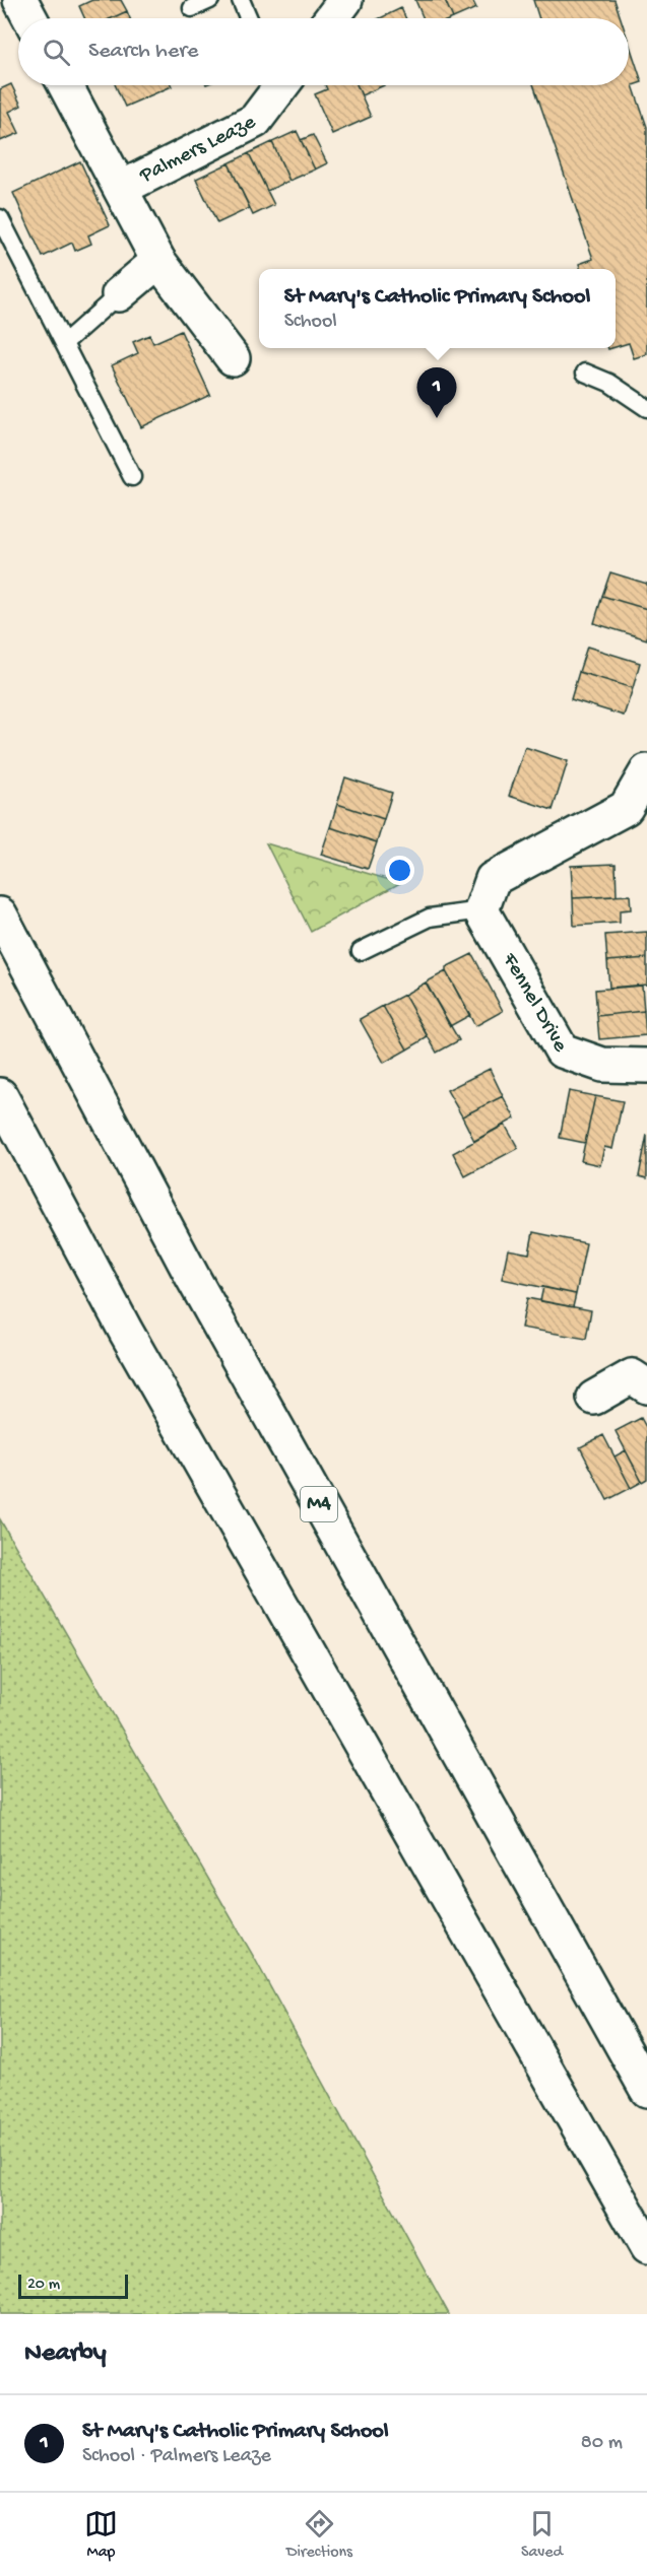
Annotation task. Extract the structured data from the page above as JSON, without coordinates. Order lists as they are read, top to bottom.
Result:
{
  "streets": {
    "main road": ["Palmers Leaze", "Fennel Drive", "M4"]
  },
  "scale_bar": "20 m",
  "page": {
    "search": "Search here",
    "popup": ["St Mary's Catholic Primary School", "School"],
    "pins": "1",
    "scale": "20 m",
    "heading": "Nearby",
    "list": [
      {
        "mark": "1",
        "name": "St Mary's Catholic Primary School",
        "note": "School · Palmers Leaze",
        "value": "80 m"
      }
    ],
    "nav": ["Map", "Directions", "Saved"]
  }
}
